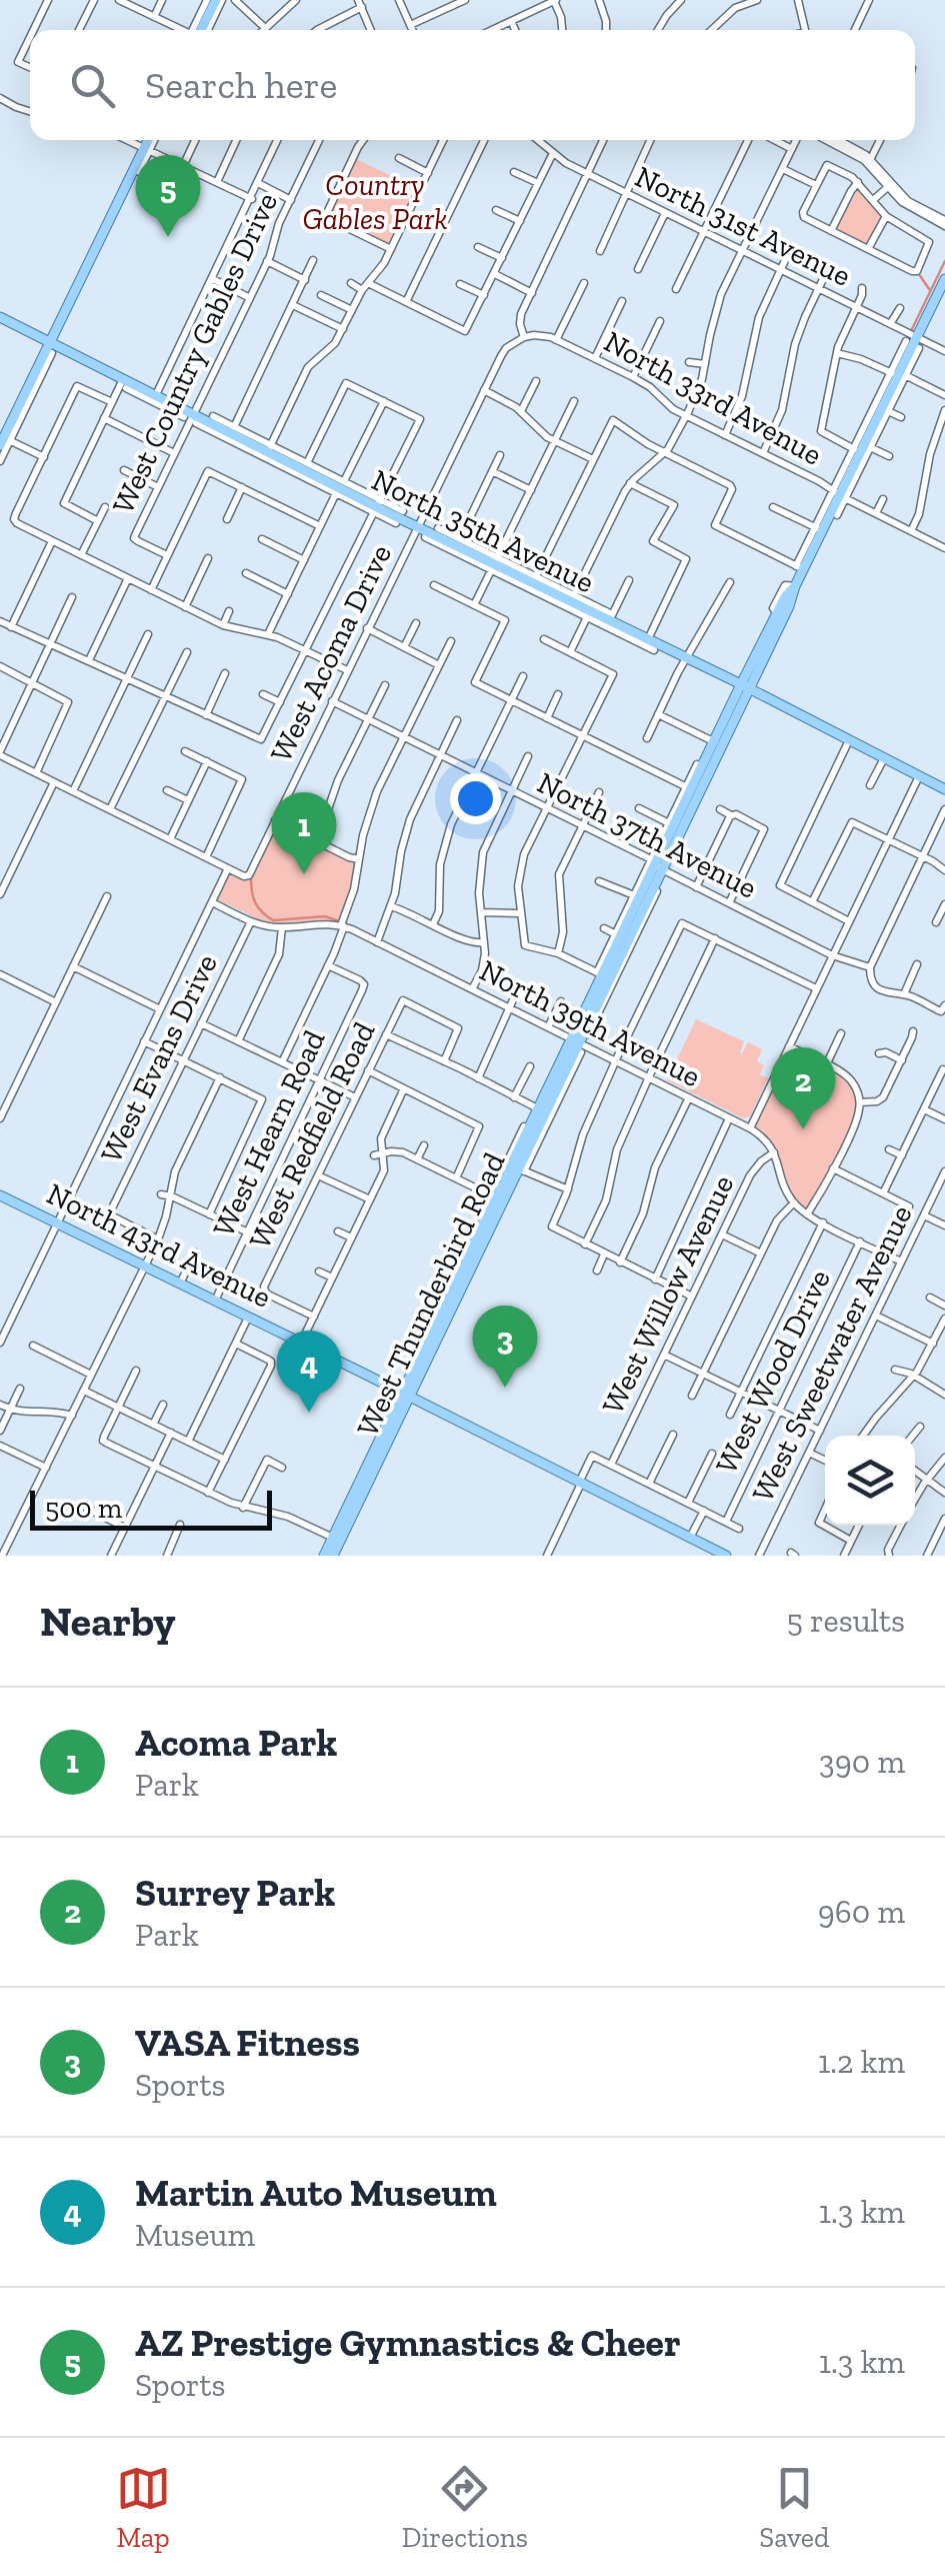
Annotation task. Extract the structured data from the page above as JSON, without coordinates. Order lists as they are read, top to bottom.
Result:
{
  "streets": {
    "main road": ["North 35th Avenue", "North 43rd Avenue", "West Thunderbird Road"],
    "street": [
      "North 31st Avenue",
      "West Country Gables Drive",
      "North 33rd Avenue",
      "West Acoma Drive",
      "North 37th Avenue",
      "North 39th Avenue",
      "West Evans Drive",
      "West Hearn Road",
      "West Redfield Road",
      "West Willow Avenue",
      "West Sweetwater Avenue",
      "West Wood Drive"
    ]
  },
  "crossings": [
    ["North 31st Avenue", "West Thunderbird Road"],
    ["West Country Gables Drive", "North 35th Avenue"],
    ["North 33rd Avenue", "West Acoma Drive"],
    ["North 33rd Avenue", "West Thunderbird Road"],
    ["North 35th Avenue", "West Acoma Drive"],
    ["North 35th Avenue", "West Thunderbird Road"],
    ["West Acoma Drive", "North 37th Avenue"],
    ["North 37th Avenue", "West Thunderbird Road"],
    ["North 39th Avenue", "West Evans Drive"],
    ["North 39th Avenue", "West Thunderbird Road"],
    ["North 39th Avenue", "West Willow Avenue"],
    ["North 39th Avenue", "West Sweetwater Avenue"],
    ["North 39th Avenue", "West Wood Drive"],
    ["West Hearn Road", "North 43rd Avenue"],
    ["North 43rd Avenue", "West Thunderbird Road"],
    ["North 43rd Avenue", "West Wood Drive"]
  ],
  "parks": ["Country Gables Park"],
  "scale_bar": "500 m",
  "page": {
    "search": "Search here",
    "pins": [
      "5",
      "1",
      "2",
      "3",
      "4"
    ],
    "scale": "500 m",
    "heading": ["Nearby", "5 results"],
    "list": [
      {
        "mark": "1",
        "name": "Acoma Park",
        "note": "Park",
        "value": "390 m"
      },
      {
        "mark": "2",
        "name": "Surrey Park",
        "note": "Park",
        "value": "960 m"
      },
      {
        "mark": "3",
        "name": "VASA Fitness",
        "note": "Sports",
        "value": "1.2 km"
      },
      {
        "mark": "4",
        "name": "Martin Auto Museum",
        "note": "Museum",
        "value": "1.3 km"
      },
      {
        "mark": "5",
        "name": "AZ Prestige Gymnastics & Cheer",
        "note": "Sports",
        "value": "1.3 km"
      }
    ],
    "nav": ["Map", "Directions", "Saved"]
  }
}
